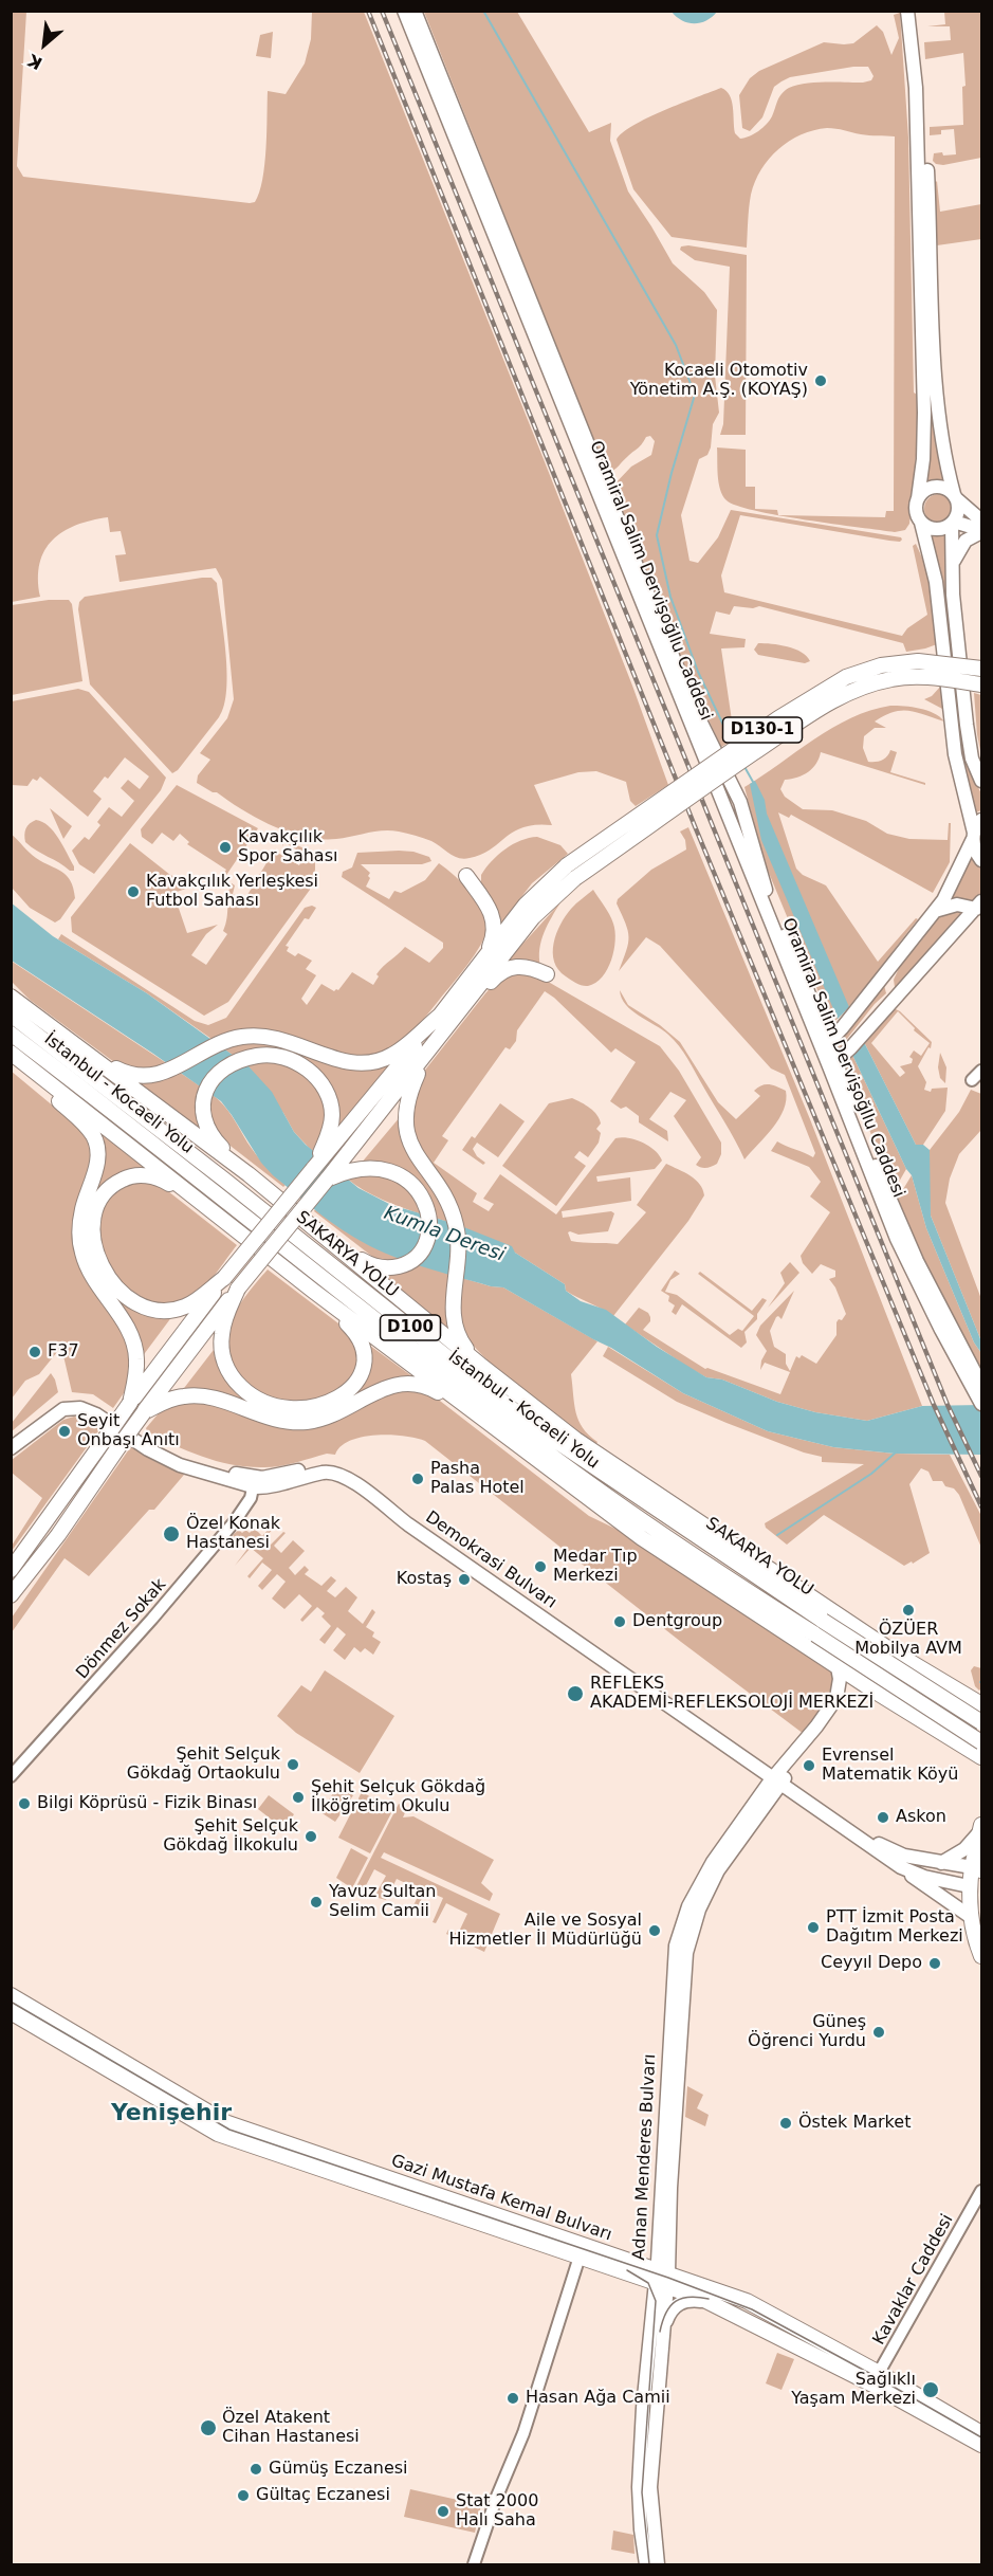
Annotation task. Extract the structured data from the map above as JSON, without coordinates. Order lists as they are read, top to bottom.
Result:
{
  "streets": {
    "main road": [
      "Oramiral Salim Dervişoğllu Caddesi",
      "D130-1",
      "İstanbul - Kocaeli Yolu",
      "SAKARYA YOLU",
      "D100",
      "Demokrasi Bulvarı",
      "Adnan Menderes Bulvarı",
      "Gazi Mustafa Kemal Bulvarı"
    ],
    "street": ["Dönmez Sokak", "Kavaklar Caddesi"]
  },
  "crossings": [
    ["Demokrasi Bulvarı", "Dönmez Sokak"],
    ["Demokrasi Bulvarı", "Adnan Menderes Bulvarı"],
    ["Adnan Menderes Bulvarı", "Gazi Mustafa Kemal Bulvarı"],
    ["Gazi Mustafa Kemal Bulvarı", "Kavaklar Caddesi"]
  ],
  "districts": ["Yenişehir"],
  "water": ["Kumla Deresi"],
  "places": [
    "Kocaeli Otomotiv Yönetim A.Ş. (KOYAŞ)",
    "Kavakçılık Spor Sahası",
    "Kavakçılık Yerleşkesi Futbol Sahası",
    "F37",
    "Seyit Onbaşı Anıtı",
    "Pasha Palas Hotel",
    "Özel Konak Hastanesi",
    "Medar Tıp Merkezi",
    "Kostaş",
    "ÖZÜER Mobilya AVM",
    "Dentgroup",
    "REFLEKS AKADEMİ-REFLEKSOLOJİ MERKEZİ",
    "Şehit Selçuk Gökdağ Ortaokulu",
    "Evrensel Matematik Köyü",
    "Şehit Selçuk Gökdağ İlköğretim Okulu",
    "Bilgi Köprüsü - Fizik Binası",
    "Askon",
    "Şehit Selçuk Gökdağ İlkokulu",
    "Yavuz Sultan Selim Camii",
    "PTT İzmit Posta Dağıtım Merkezi",
    "Aile ve Sosyal Hizmetler İl Müdürlüğü",
    "Ceyyıl Depo",
    "Güneş Öğrenci Yurdu",
    "Östek Market",
    "Sağlıklı Yaşam Merkezi",
    "Hasan Ağa Camii",
    "Özel Atakent Cihan Hastanesi",
    "Gümüş Eczanesi",
    "Gültaç Eczanesi",
    "Stat 2000 Halı Saha"
  ],
  "north": "bottom left"
}
